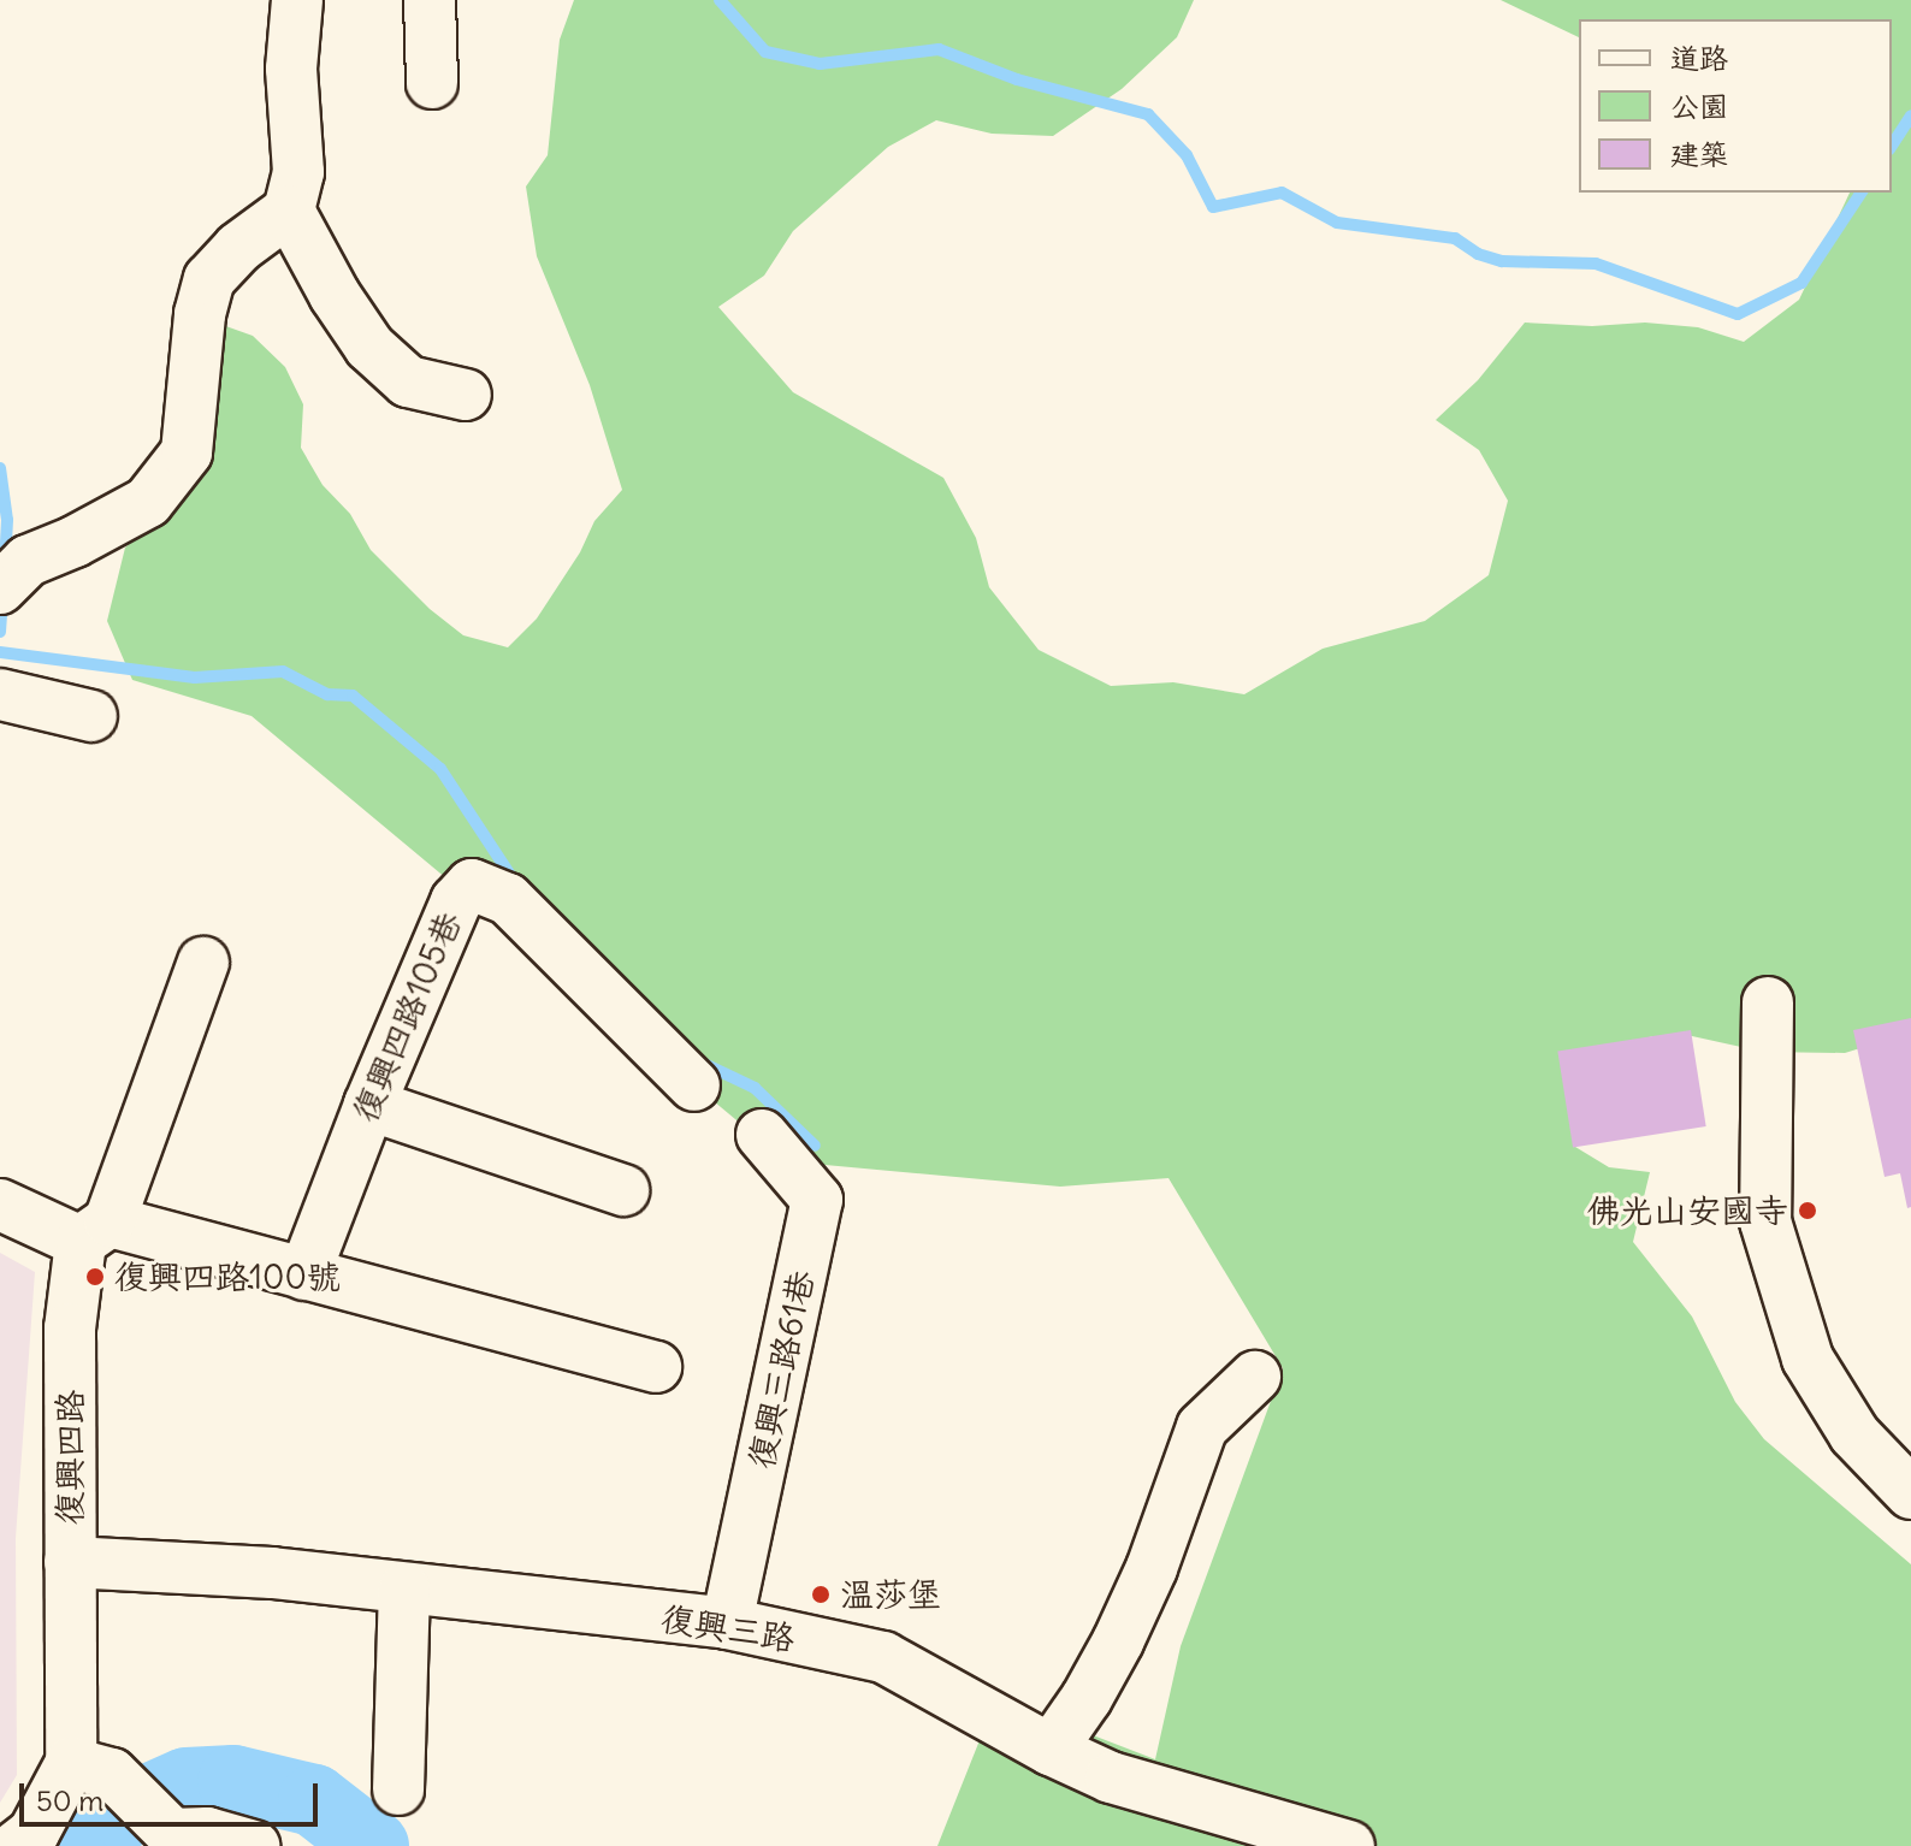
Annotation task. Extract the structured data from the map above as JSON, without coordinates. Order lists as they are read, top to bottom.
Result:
{
  "streets": {
    "street": [
      "復興四路105巷",
      "復興三路61巷",
      "復興四路",
      "復興三路"
    ]
  },
  "crossings": [
    ["復興三路61巷", "復興三路"],
    ["復興四路", "復興三路"]
  ],
  "places": ["佛光山安國寺", "復興四路100號", "溫莎堡"],
  "legend": ["道路", "公園", "建築"],
  "scale_bar": "50 m"
}
